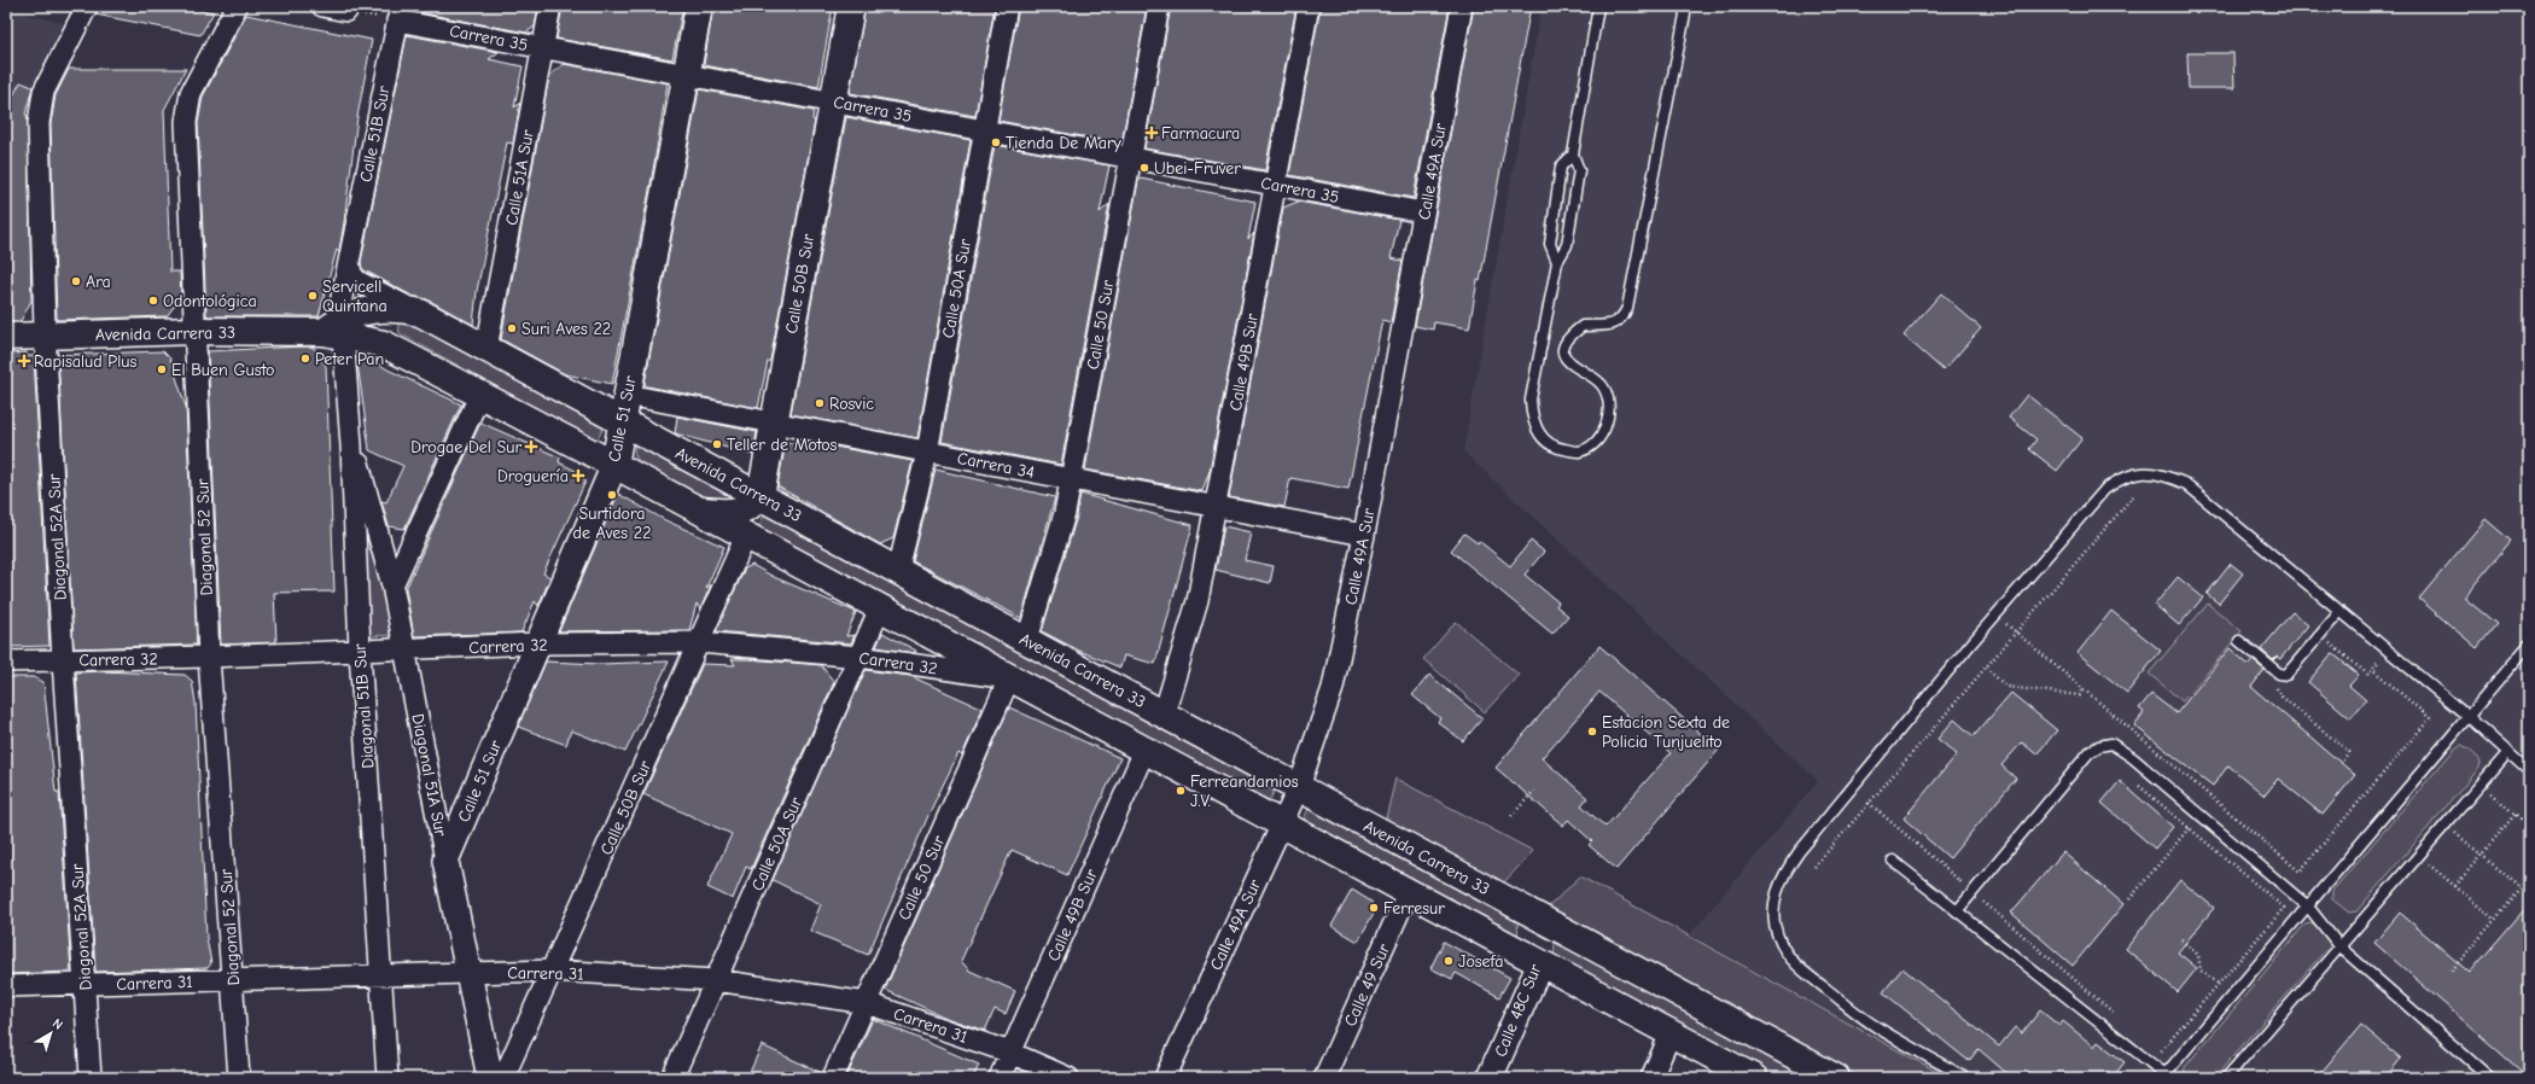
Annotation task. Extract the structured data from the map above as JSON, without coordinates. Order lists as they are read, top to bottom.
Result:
{
  "streets": {
    "main road": [
      "Calle 50B Sur",
      "Avenida Carrera 33",
      "Calle 51 Sur",
      "Calle 48C Sur"
    ],
    "street": [
      "Carrera 35",
      "Calle 51B Sur",
      "Calle 49A Sur",
      "Calle 51A Sur",
      "Calle 50A Sur",
      "Calle 50 Sur",
      "Calle 49B Sur",
      "Carrera 34",
      "Diagonal 52A Sur",
      "Diagonal 52 Sur",
      "Carrera 32",
      "Diagonal 51B Sur",
      "Diagonal 51A Sur",
      "Carrera 31",
      "Calle 49 Sur"
    ]
  },
  "crossings": [
    ["Carrera 35", "Calle 51B Sur"],
    ["Carrera 35", "Calle 49A Sur"],
    ["Carrera 35", "Calle 51A Sur"],
    ["Carrera 35", "Calle 50B Sur"],
    ["Carrera 35", "Calle 50A Sur"],
    ["Carrera 35", "Calle 50 Sur"],
    ["Carrera 35", "Calle 49B Sur"],
    ["Carrera 35", "Calle 51 Sur"],
    ["Calle 51B Sur", "Avenida Carrera 33"],
    ["Calle 51B Sur", "Diagonal 51B Sur"],
    ["Calle 49A Sur", "Avenida Carrera 33"],
    ["Calle 49A Sur", "Carrera 34"],
    ["Calle 51A Sur", "Avenida Carrera 33"],
    ["Calle 50B Sur", "Avenida Carrera 33"],
    ["Calle 50B Sur", "Carrera 34"],
    ["Calle 50B Sur", "Carrera 32"],
    ["Calle 50B Sur", "Carrera 31"],
    ["Calle 50A Sur", "Avenida Carrera 33"],
    ["Calle 50A Sur", "Carrera 34"],
    ["Calle 50A Sur", "Carrera 32"],
    ["Calle 50A Sur", "Carrera 31"],
    ["Calle 50 Sur", "Avenida Carrera 33"],
    ["Calle 50 Sur", "Carrera 34"],
    ["Calle 50 Sur", "Carrera 32"],
    ["Calle 50 Sur", "Carrera 31"],
    ["Avenida Carrera 33", "Calle 49B Sur"],
    ["Avenida Carrera 33", "Calle 51 Sur"],
    ["Avenida Carrera 33", "Diagonal 52A Sur"],
    ["Avenida Carrera 33", "Diagonal 52 Sur"],
    ["Avenida Carrera 33", "Carrera 32"],
    ["Avenida Carrera 33", "Diagonal 51B Sur"],
    ["Avenida Carrera 33", "Calle 49 Sur"],
    ["Avenida Carrera 33", "Calle 48C Sur"],
    ["Calle 49B Sur", "Carrera 34"],
    ["Calle 49B Sur", "Carrera 31"],
    ["Calle 51 Sur", "Carrera 34"],
    ["Calle 51 Sur", "Carrera 32"],
    ["Calle 51 Sur", "Diagonal 51A Sur"],
    ["Diagonal 52A Sur", "Carrera 32"],
    ["Diagonal 52A Sur", "Carrera 31"],
    ["Diagonal 52 Sur", "Carrera 32"],
    ["Diagonal 52 Sur", "Carrera 31"],
    ["Carrera 32", "Diagonal 51B Sur"],
    ["Carrera 32", "Diagonal 51A Sur"],
    ["Diagonal 51B Sur", "Diagonal 51A Sur"],
    ["Diagonal 51B Sur", "Carrera 31"],
    ["Diagonal 51A Sur", "Carrera 31"]
  ],
  "places": {
    "health": [
      "Farmacura",
      "Rapisalud Plus",
      "Drogae Del Sur",
      "Droguería"
    ],
    "other": [
      "Tienda De Mary",
      "Ubei-Fruver",
      "Ara",
      "Servicell Quintana",
      "Odontológica",
      "Suri Aves 22",
      "Peter Pan",
      "El Buen Gusto",
      "Rosvic",
      "Teller de Motos",
      "Surtidora de Aves 22",
      "Estacion Sexta de Policia Tunjuelito",
      "Ferreandamios J.V.",
      "Ferresur",
      "Josefa"
    ]
  },
  "north": "top right"
}
